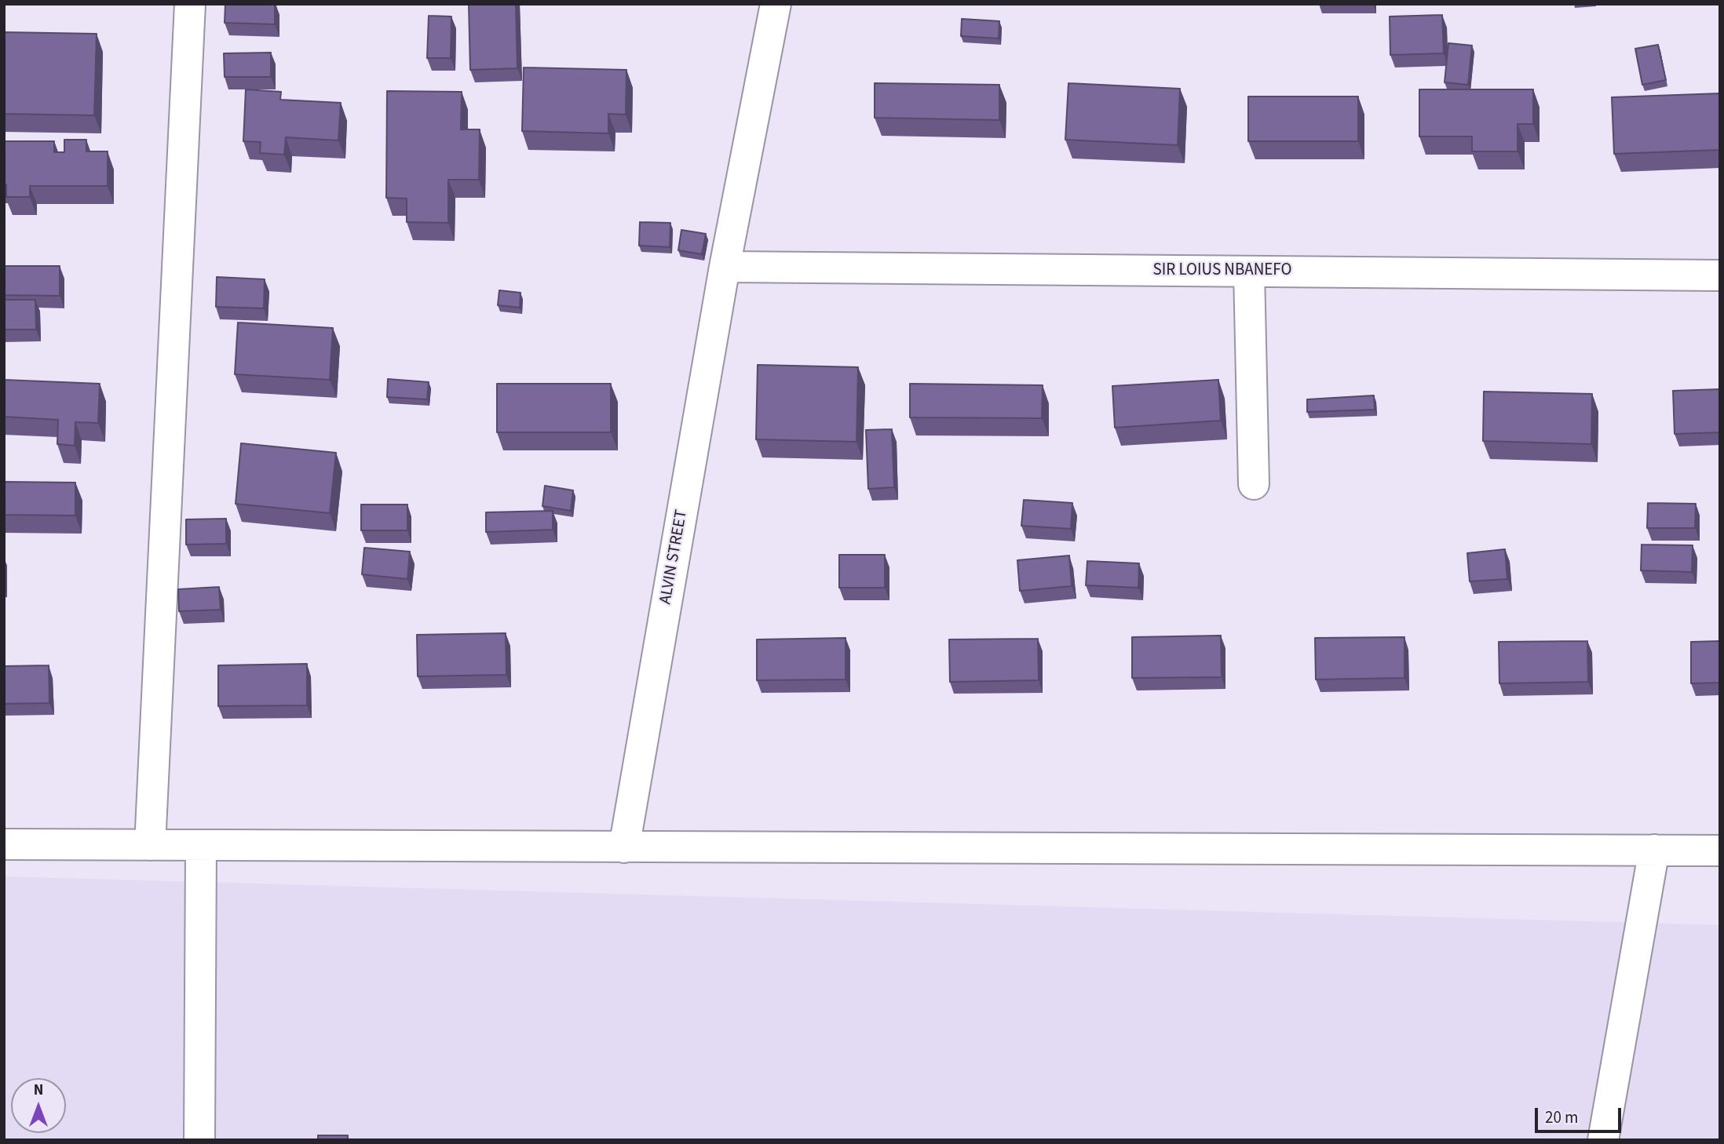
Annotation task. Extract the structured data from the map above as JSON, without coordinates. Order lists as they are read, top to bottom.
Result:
{
  "streets": {
    "street": ["SIR LOIUS NBANEFO", "ALVIN STREET"]
  },
  "crossings": [
    ["SIR LOIUS NBANEFO", "ALVIN STREET"]
  ],
  "scale_bar": "20 m",
  "north": "top"
}
